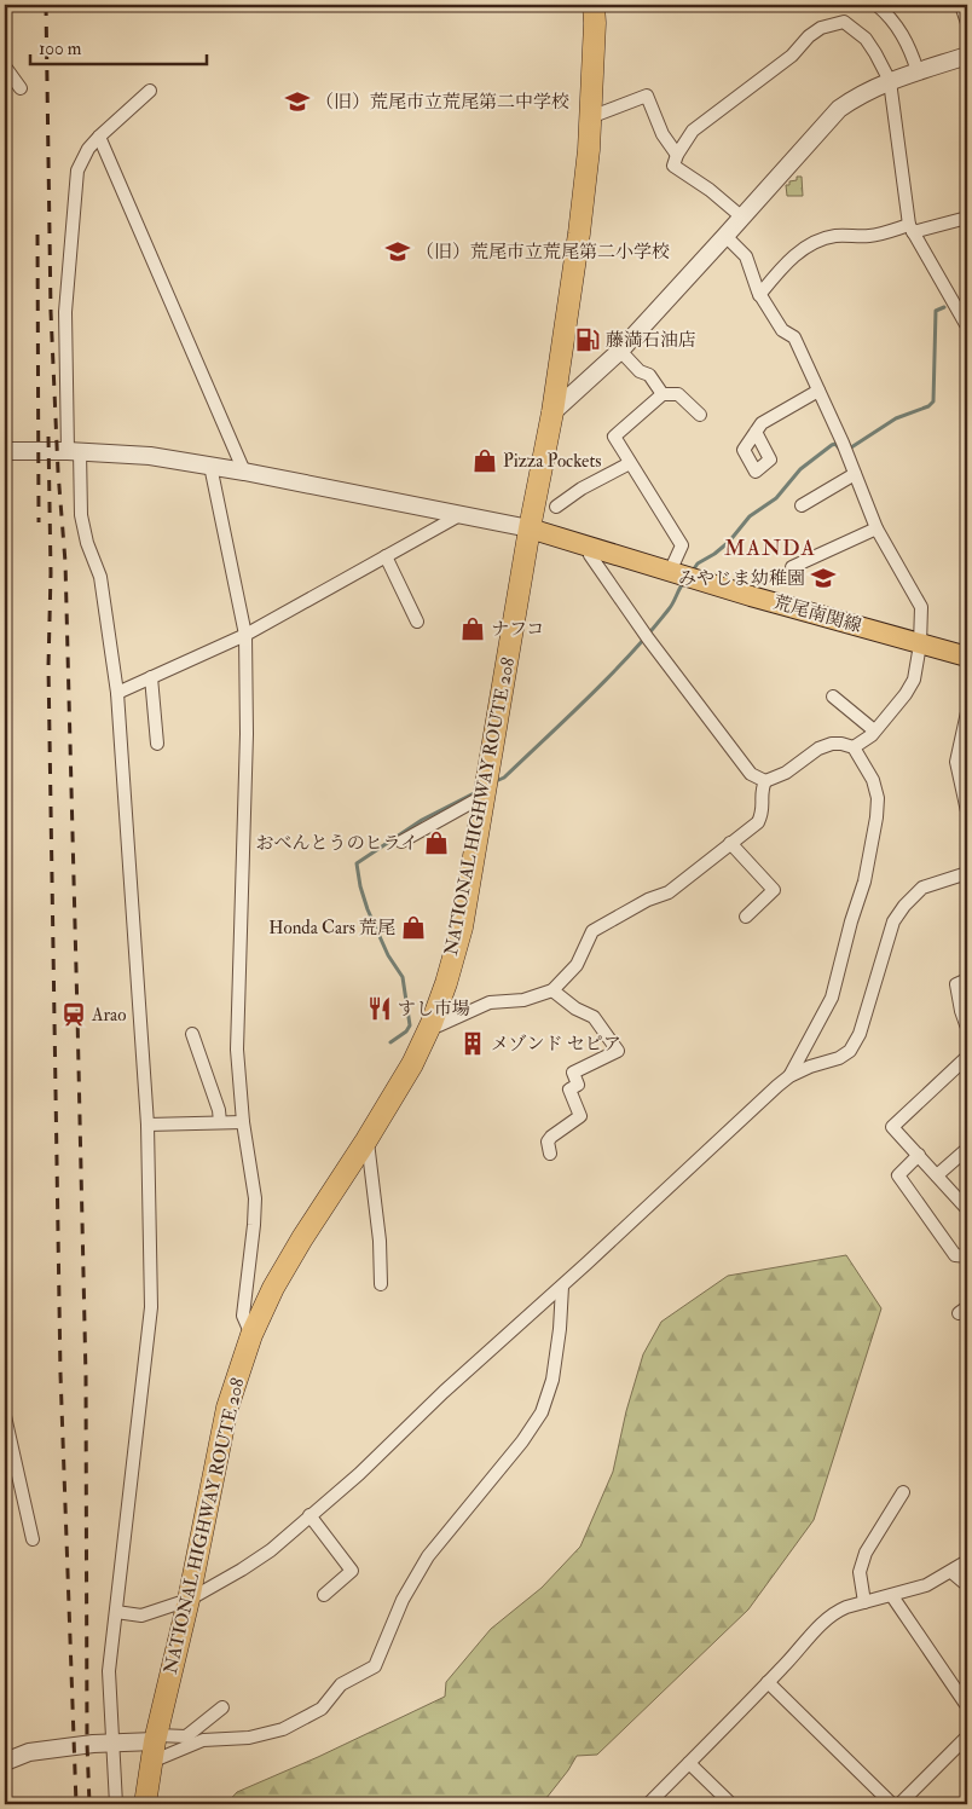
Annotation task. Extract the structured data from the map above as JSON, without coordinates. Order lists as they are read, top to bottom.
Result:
{
  "streets": {
    "highway": ["NATIONAL HIGHWAY ROUTE 208"],
    "main road": ["荒尾南関線"]
  },
  "crossings": [
    ["荒尾南関線", "NATIONAL HIGHWAY ROUTE 208"]
  ],
  "districts": ["MANDA"],
  "places": {
    "school or university": ["（旧）荒尾市立荒尾第二中学校", "（旧）荒尾市立荒尾第二小学校", "みやじま幼稚園"],
    "fuel station": ["藤満石油店"],
    "shop": [
      "Pizza Pockets",
      "ナフコ",
      "おべんとうのヒライ",
      "Honda Cars 荒尾"
    ],
    "restaurant": ["すし市場"],
    "station": ["Arao"],
    "building": ["メゾンド セピア"]
  },
  "scale_bar": "100 m"
}
